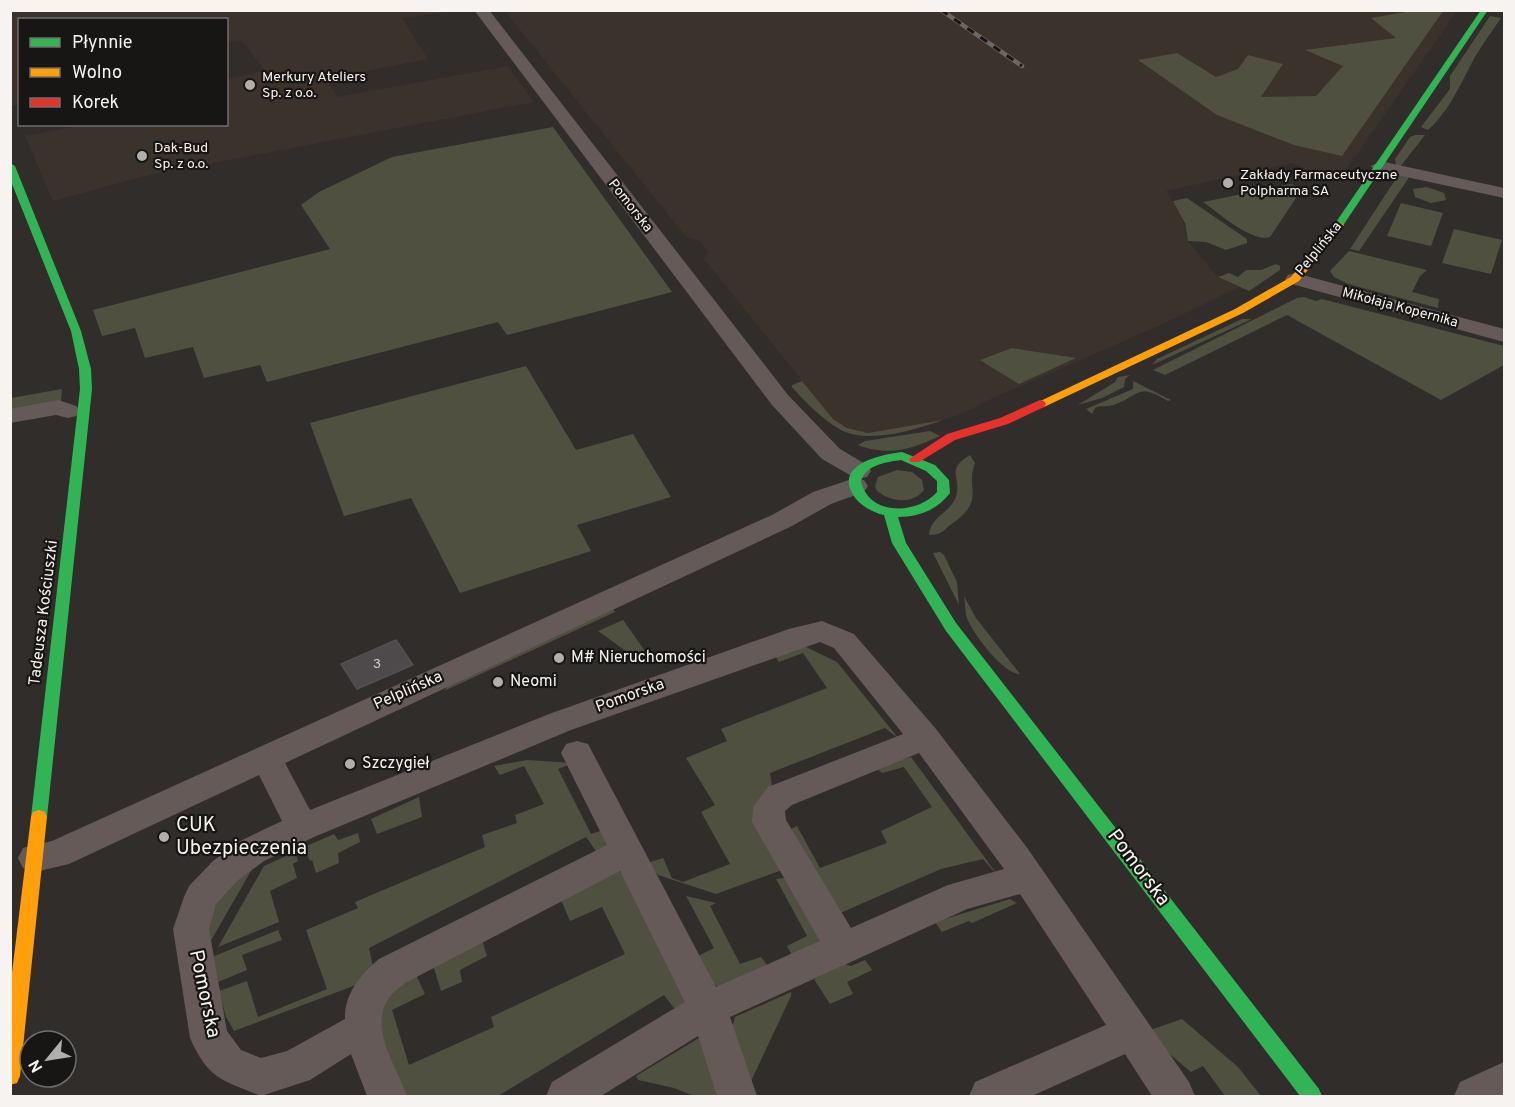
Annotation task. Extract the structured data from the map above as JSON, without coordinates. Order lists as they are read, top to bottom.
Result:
{
  "streets": {
    "street": [
      "Pomorska",
      "Pelplińska",
      "Mikołaja Kopernika",
      "Tadeusza Kościuszki"
    ]
  },
  "crossings": [
    ["Pomorska", "Pelplińska"],
    ["Pelplińska", "Mikołaja Kopernika"],
    ["Pelplińska", "Tadeusza Kościuszki"]
  ],
  "places": [
    "Merkury Ateliers Sp. z o.o.",
    "Dak-Bud Sp. z o.o.",
    "Zakłady Farmaceutyczne Polpharma SA",
    "M# Nieruchomości",
    "Neomi",
    "Szczygieł",
    "CUK Ubezpieczenia"
  ],
  "house_numbers": ["3"],
  "legend": ["Płynnie", "Wolno", "Korek"],
  "north": "bottom left"
}
